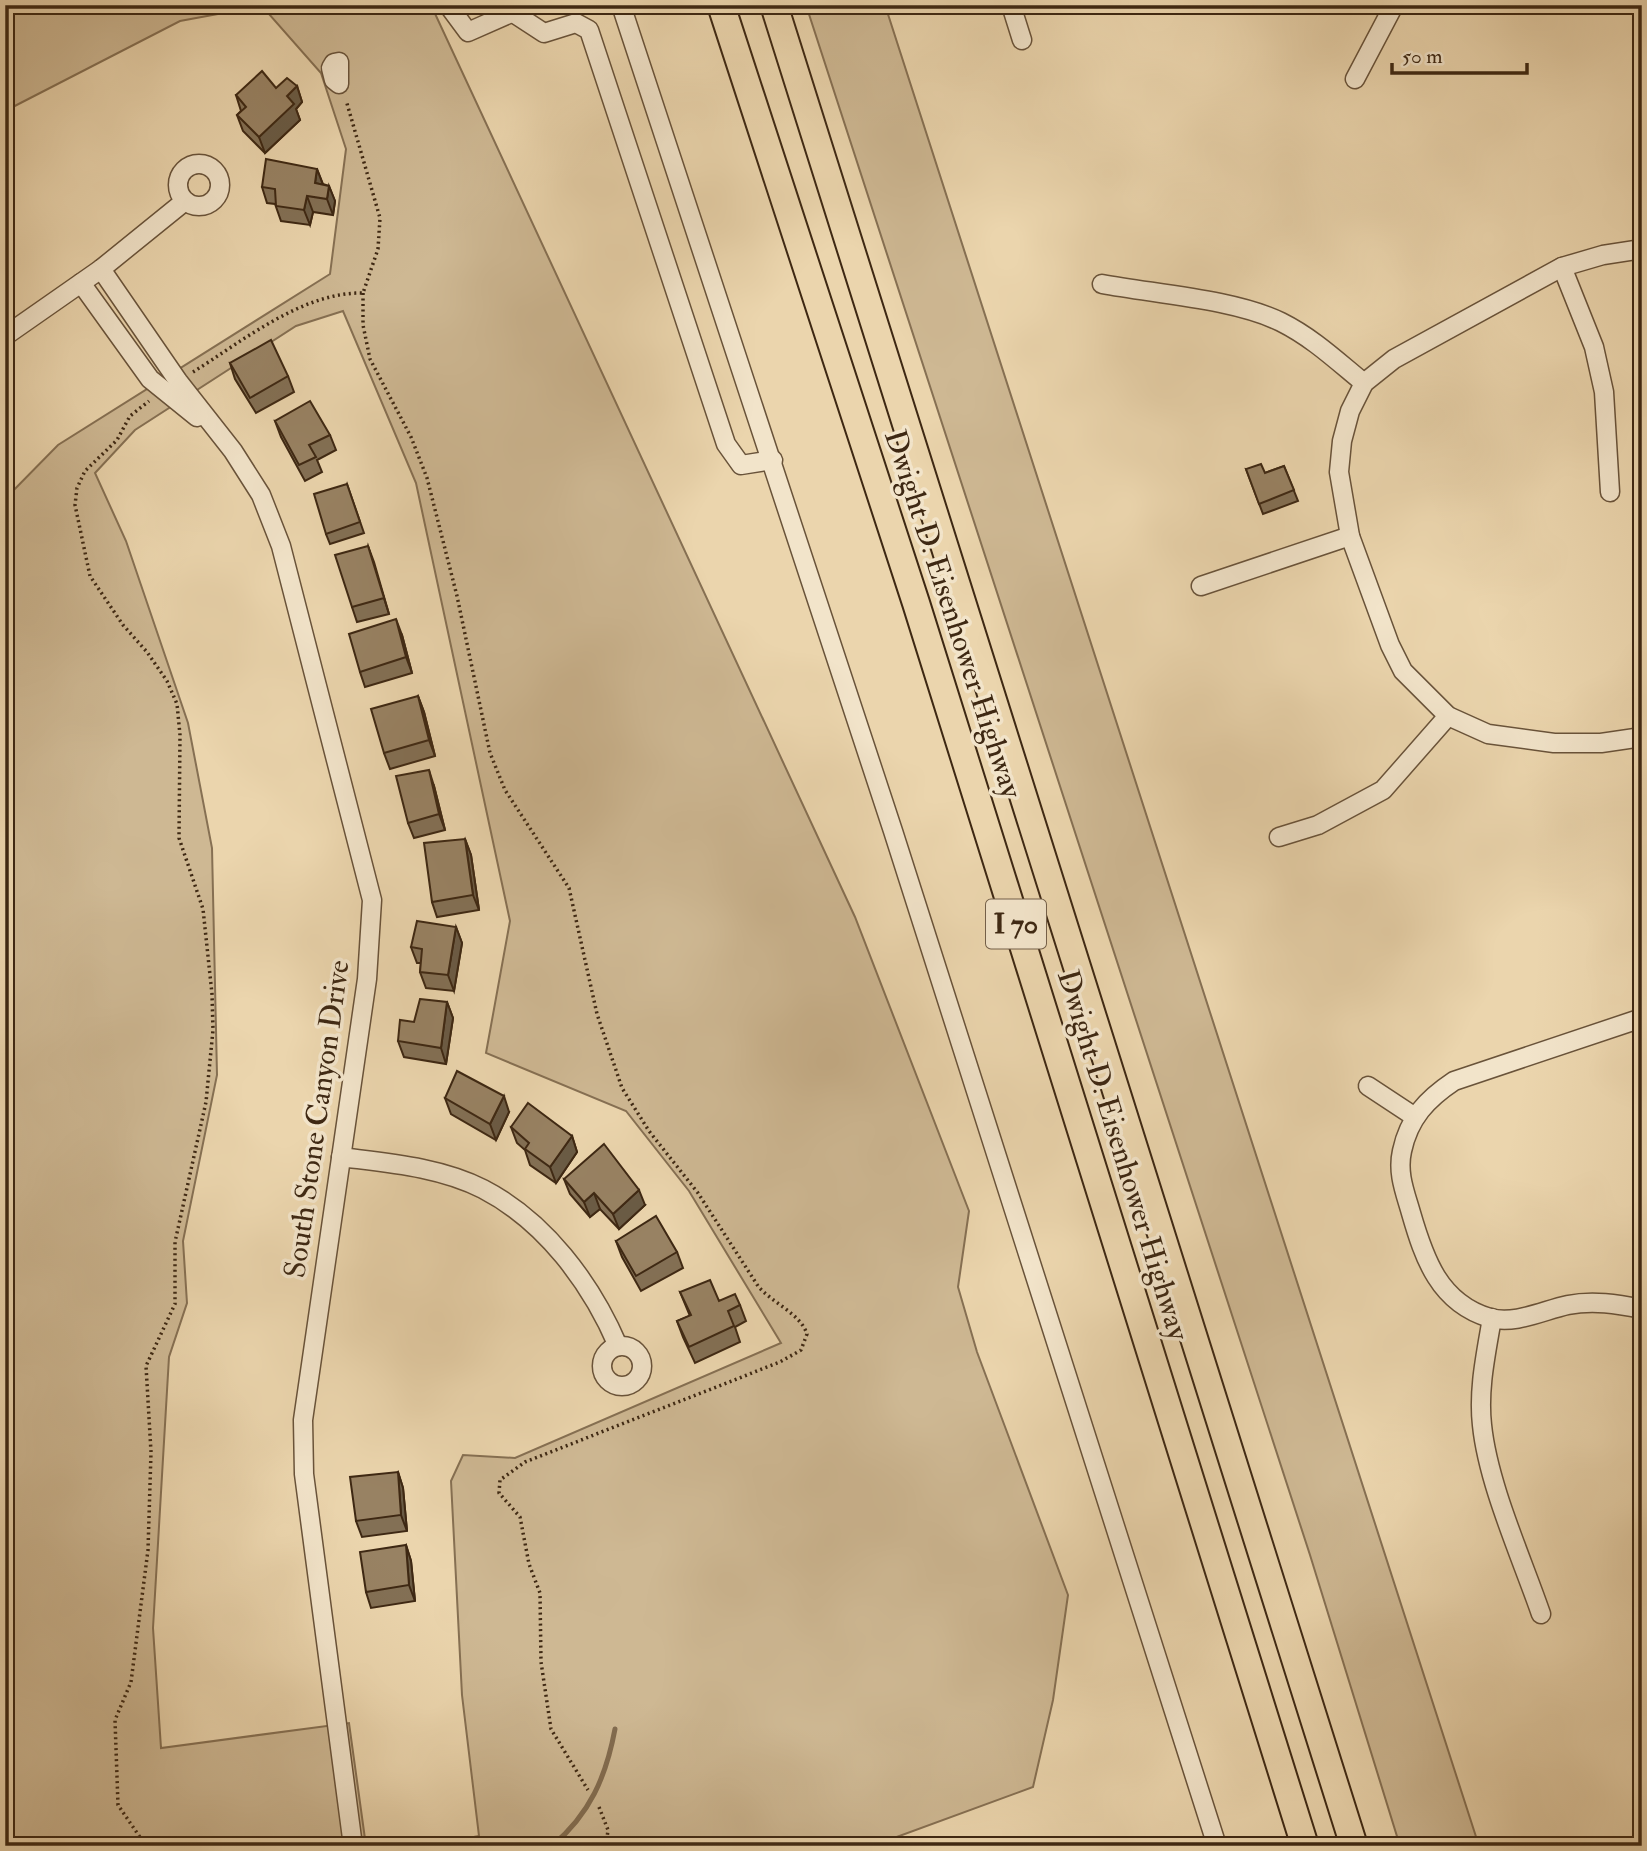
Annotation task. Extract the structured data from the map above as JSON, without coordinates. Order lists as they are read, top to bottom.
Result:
{
  "streets": {
    "highway": ["Dwight D. Eisenhower Highway", "I 70"],
    "street": ["South Stone Canyon Drive"]
  },
  "scale_bar": "50 m"
}
